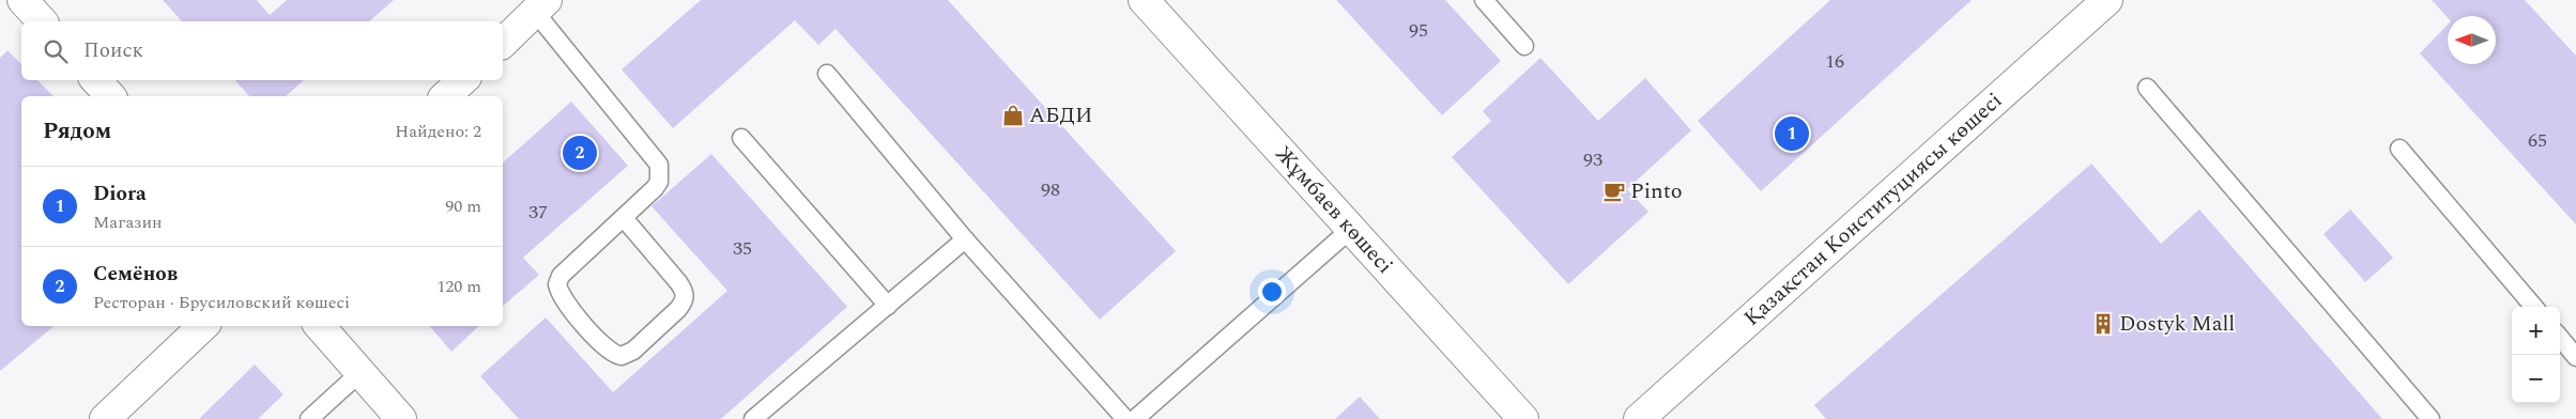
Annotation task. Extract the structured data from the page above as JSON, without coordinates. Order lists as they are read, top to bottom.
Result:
{
  "streets": {
    "street": ["Жұмбаев көшесі", "Қазақстан Конституциясы көшесі"]
  },
  "places": {
    "shop": ["АБДИ"],
    "cafe": ["Pinto"],
    "building": ["Dostyk Mall"]
  },
  "house_numbers": [
    "95",
    "16",
    "65",
    "93",
    "98",
    "37",
    "35"
  ],
  "north": "left",
  "page": {
    "search": "Поиск",
    "heading": ["Рядом", "Найдено: 2"],
    "pins": ["1", "2"],
    "list": [
      {
        "mark": "1",
        "name": "Diora",
        "note": "Магазин",
        "value": "90 m"
      },
      {
        "mark": "2",
        "name": "Семёнов",
        "note": "Ресторан · Брусиловский көшесі",
        "value": "120 m"
      }
    ],
    "map_buttons": ["+", "−"]
  }
}
